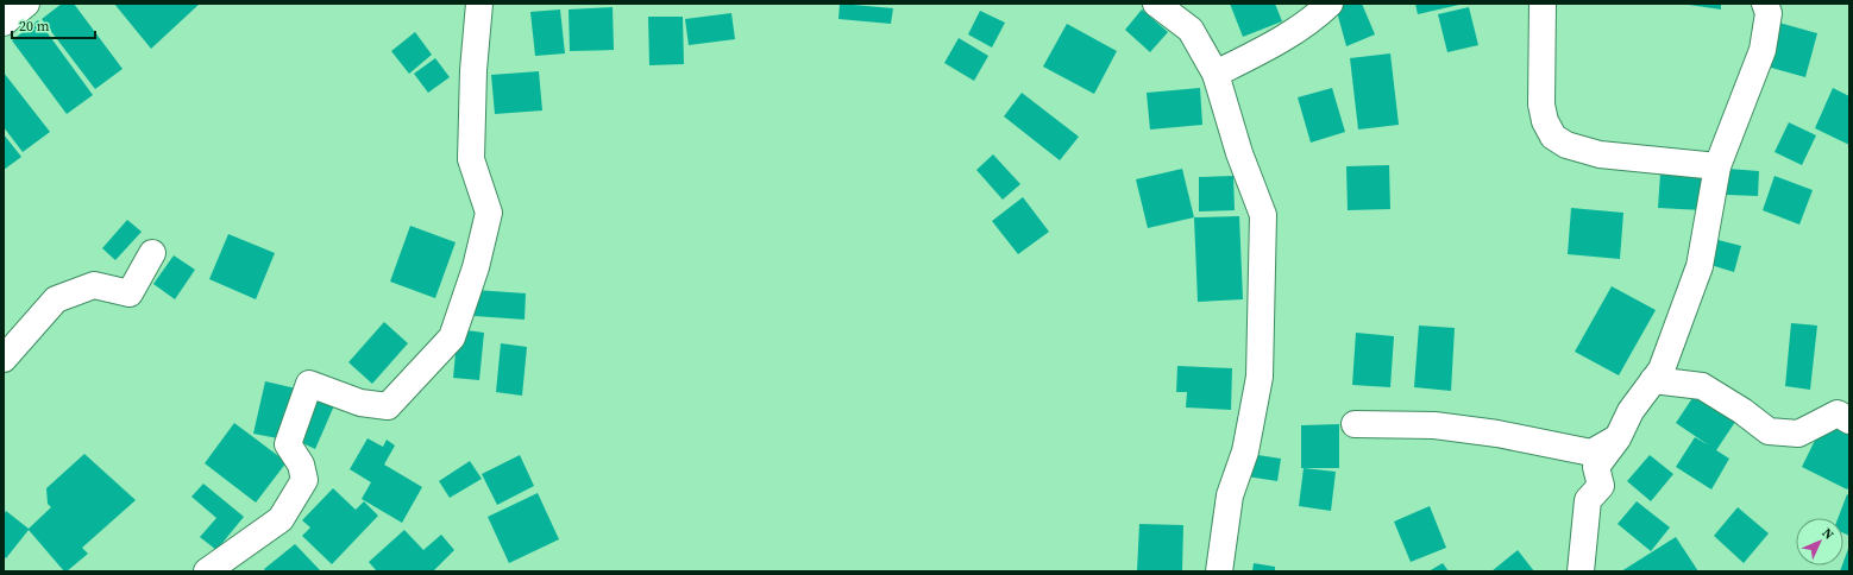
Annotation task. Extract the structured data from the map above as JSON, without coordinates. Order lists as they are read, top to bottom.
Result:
{
  "scale_bar": "20 m",
  "north": "top right"
}
